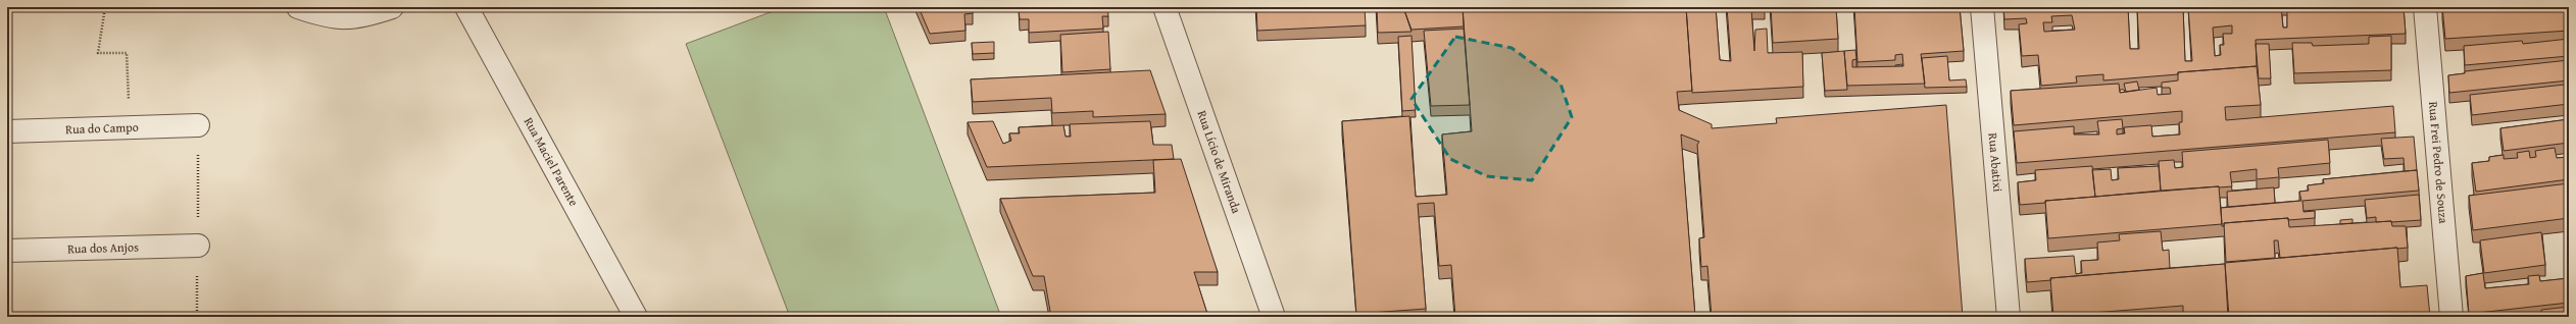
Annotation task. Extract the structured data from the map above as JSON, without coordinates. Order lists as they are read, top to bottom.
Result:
{
  "streets": {
    "street": [
      "Rua do Campo",
      "Rua Maciel Parente",
      "Rua Lício de Miranda",
      "Rua Abatixi",
      "Rua Frei Pedro de Souza",
      "Rua dos Anjos"
    ]
  }
}
